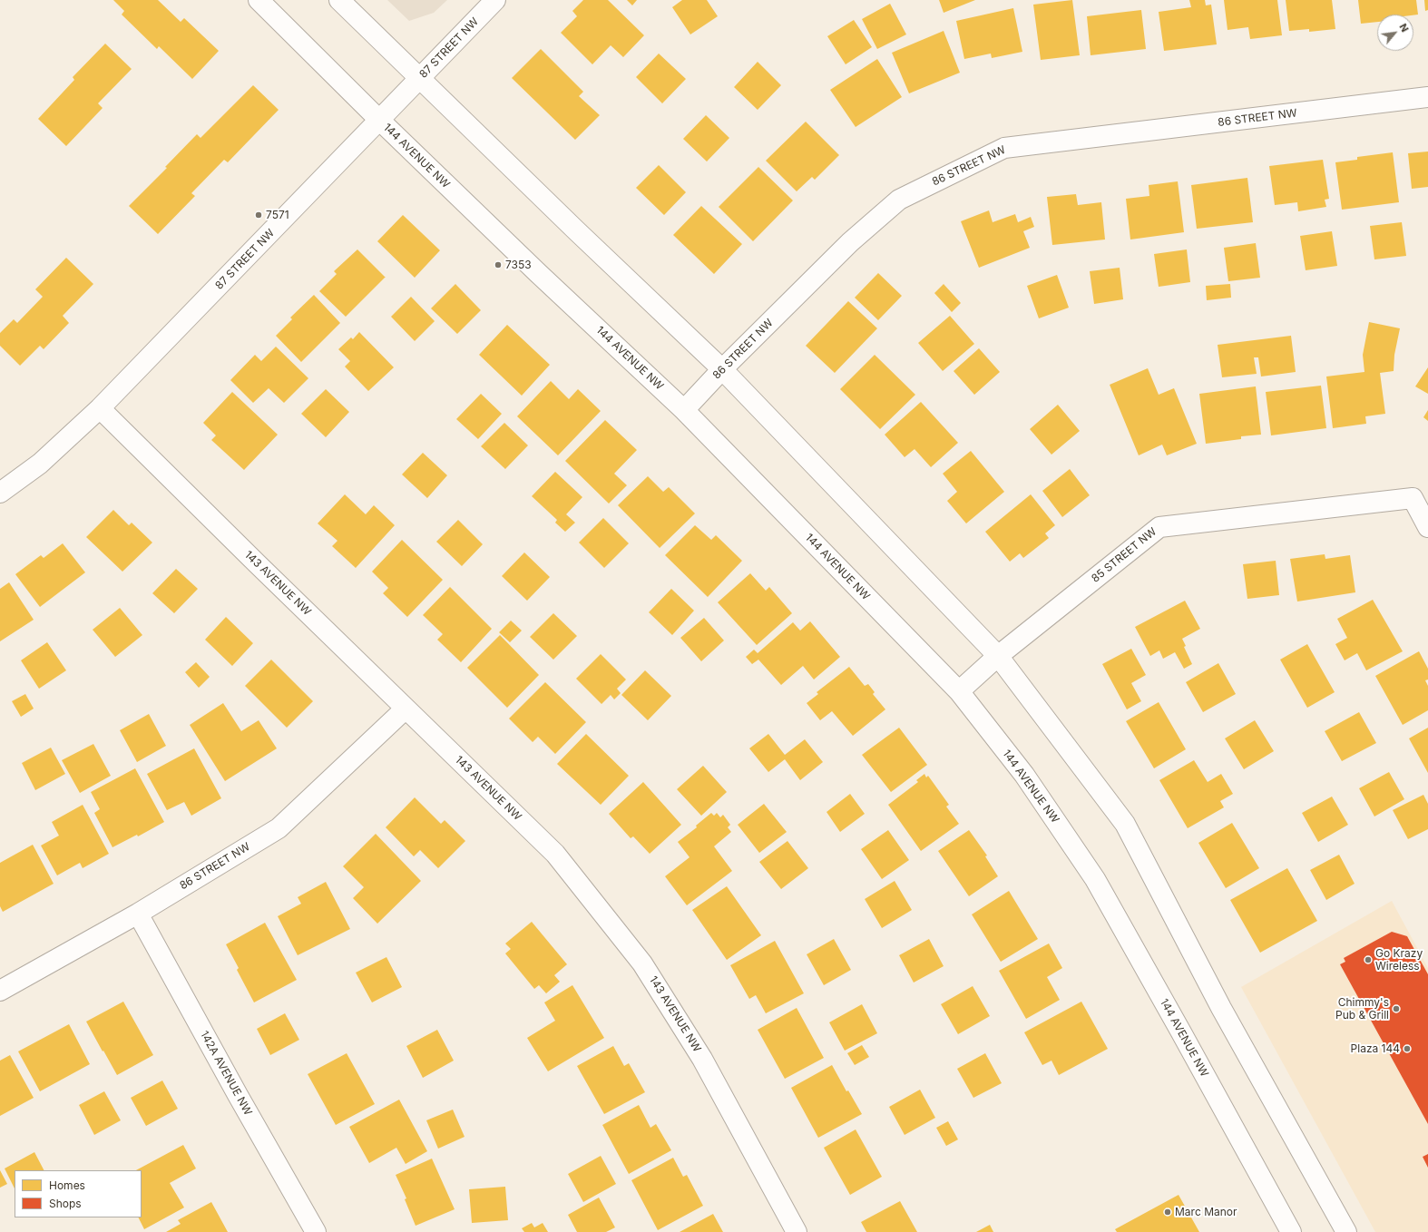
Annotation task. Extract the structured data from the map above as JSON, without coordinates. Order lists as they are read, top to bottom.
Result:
{
  "streets": {
    "street": [
      "87 STREET NW",
      "86 STREET NW",
      "144 AVENUE NW",
      "85 STREET NW",
      "143 AVENUE NW",
      "142A AVENUE NW"
    ]
  },
  "crossings": [
    ["87 STREET NW", "144 AVENUE NW"],
    ["87 STREET NW", "143 AVENUE NW"],
    ["86 STREET NW", "144 AVENUE NW"],
    ["86 STREET NW", "143 AVENUE NW"],
    ["86 STREET NW", "142A AVENUE NW"],
    ["144 AVENUE NW", "85 STREET NW"]
  ],
  "places": [
    "7571",
    "7353",
    "Go Krazy Wireless",
    "Chimmy's Pub & Grill",
    "Plaza 144",
    "Marc Manor"
  ],
  "legend": ["Homes", "Shops"],
  "north": "top right"
}
